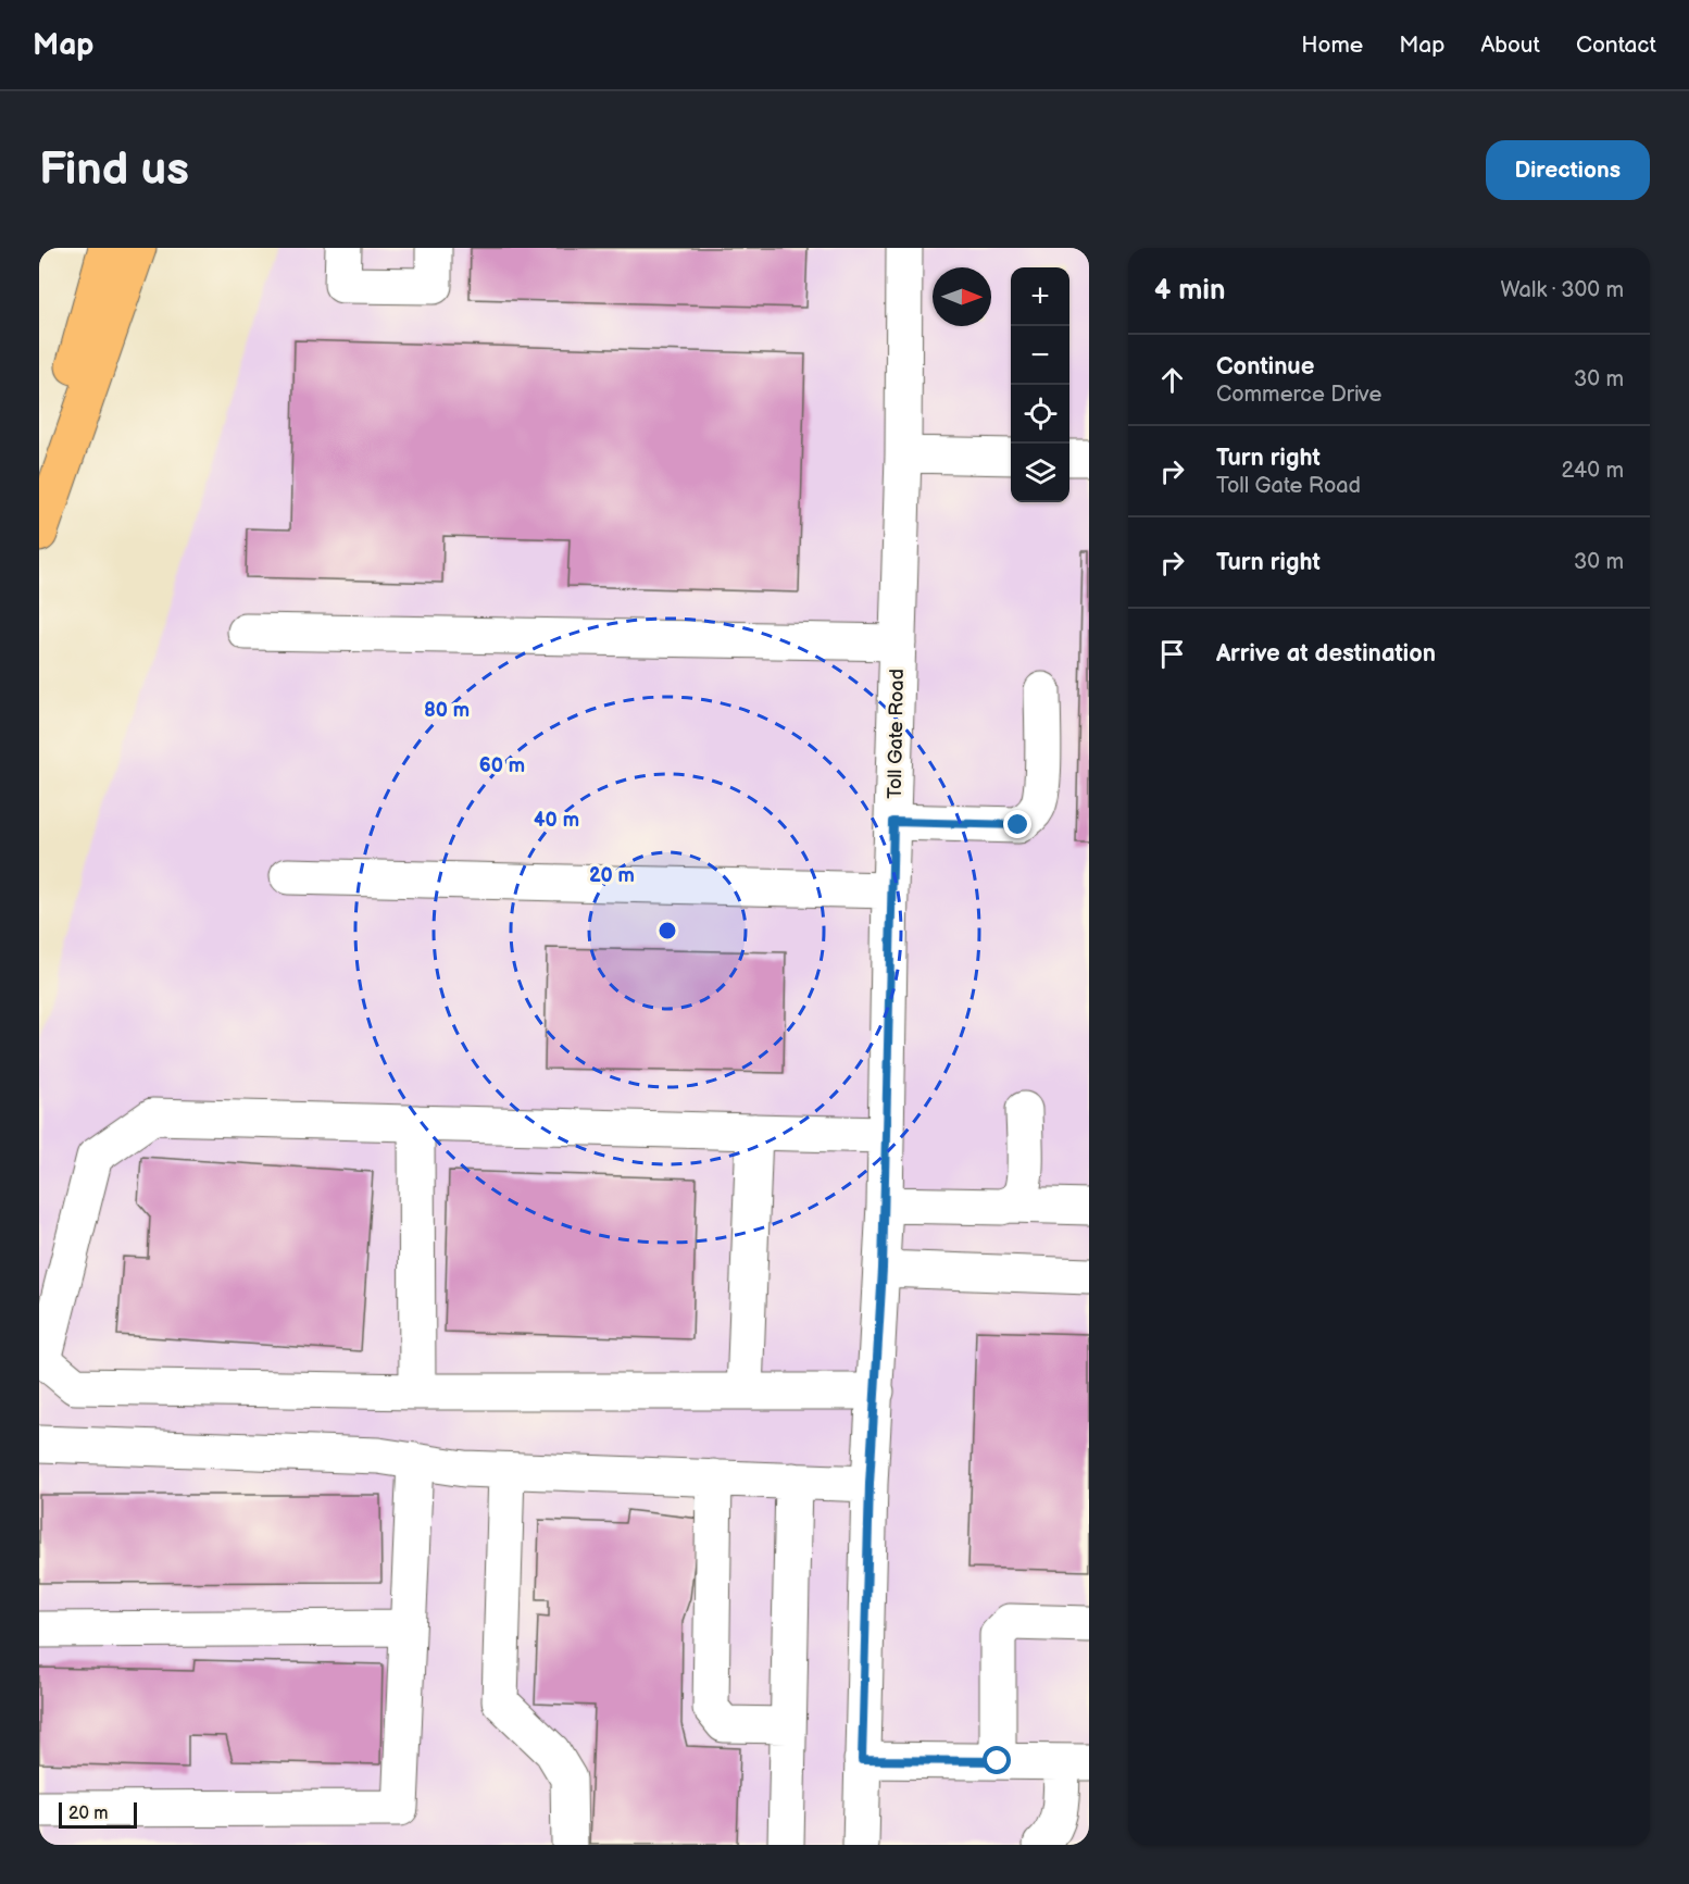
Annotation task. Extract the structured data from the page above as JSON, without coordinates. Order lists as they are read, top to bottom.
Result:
{
  "streets": {
    "street": ["Toll Gate Road"]
  },
  "scale_bar": "20 m",
  "north": "right",
  "page": {
    "header": "Map",
    "nav": [
      "Home",
      "Map",
      "About",
      "Contact"
    ],
    "buttons": "Directions",
    "title": "Find us",
    "heading": ["4 min", "Walk · 300 m"],
    "map_buttons": ["+", "−"],
    "list": [
      ["Continue", "Commerce Drive", "30 m"],
      ["Turn right", "Toll Gate Road", "240 m"],
      ["Turn right", "30 m"],
      "Arrive at destination"
    ],
    "scale": "20 m"
  },
  "rings": [
    "80 m",
    "60 m",
    "40 m",
    "20 m"
  ]
}
